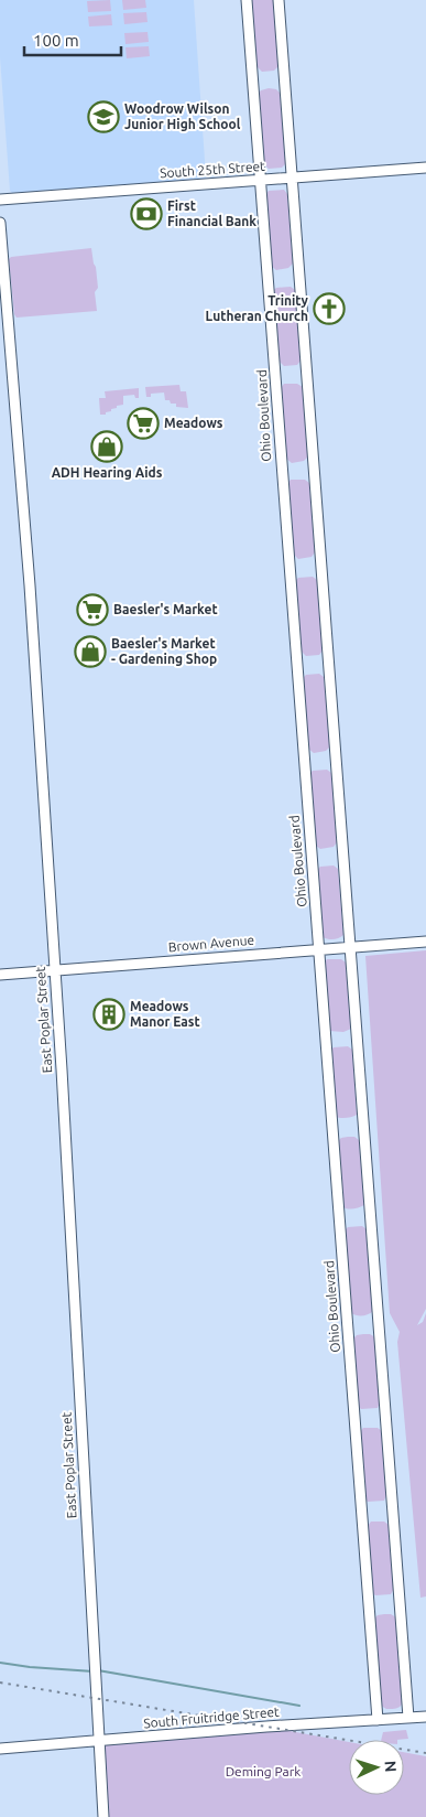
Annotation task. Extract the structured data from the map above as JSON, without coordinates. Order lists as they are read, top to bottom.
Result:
{
  "streets": {
    "street": [
      "South 25th Street",
      "Ohio Boulevard",
      "Brown Avenue",
      "East Poplar Street",
      "South Fruitridge Street"
    ]
  },
  "crossings": [
    ["South 25th Street", "Ohio Boulevard"],
    ["Ohio Boulevard", "Brown Avenue"],
    ["Ohio Boulevard", "South Fruitridge Street"],
    ["Brown Avenue", "East Poplar Street"],
    ["East Poplar Street", "South Fruitridge Street"]
  ],
  "parks": ["Deming Park"],
  "places": {
    "school or university": ["Woodrow Wilson Junior High School"],
    "bank": ["First Financial Bank"],
    "church": ["Trinity Lutheran Church"],
    "supermarket": ["Meadows", "Baesler's Market"],
    "shop": ["ADH Hearing Aids", "Baesler's Market - Gardening Shop"],
    "building": ["Meadows Manor East"]
  },
  "scale_bar": "100 m",
  "north": "right"
}
